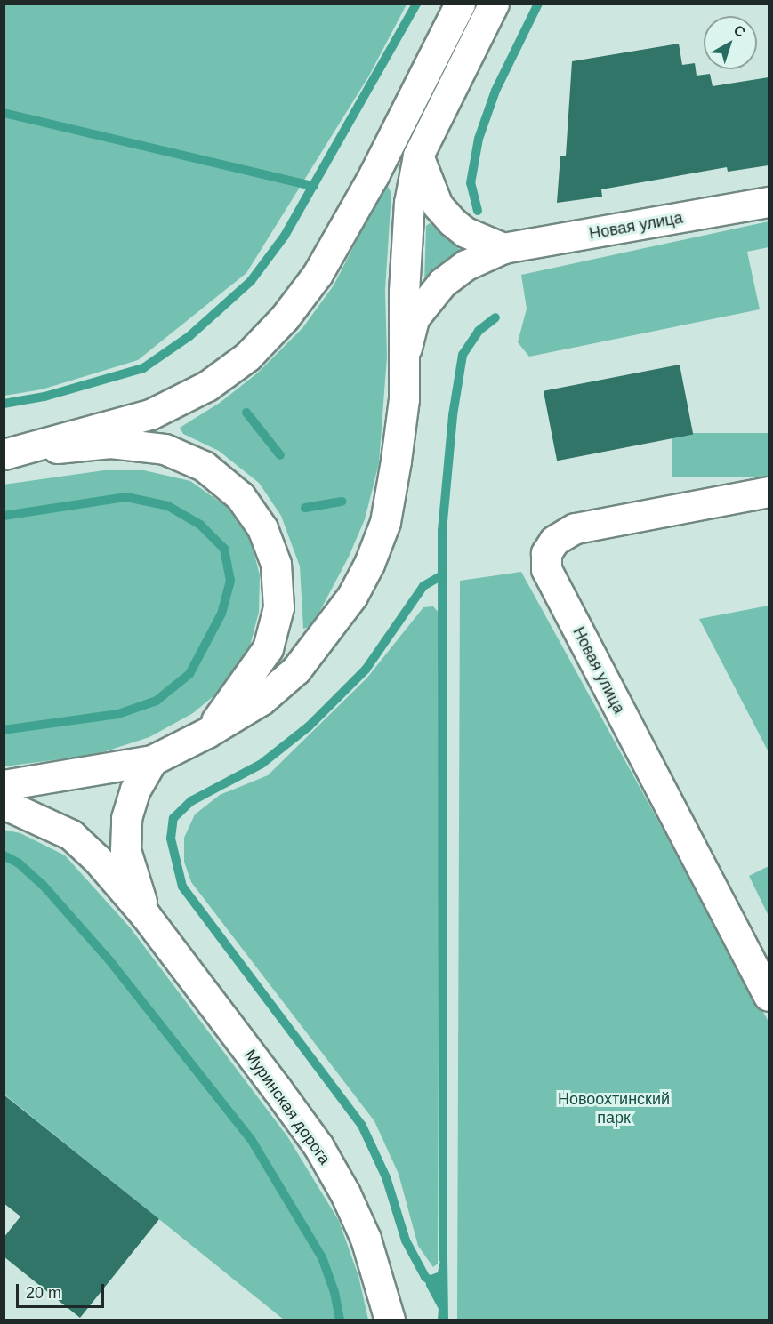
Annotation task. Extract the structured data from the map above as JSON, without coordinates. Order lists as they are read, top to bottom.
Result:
{
  "streets": {
    "main road": ["Новая улица", "Муринская дорога"]
  },
  "parks": ["Новоохтинский парк"],
  "scale_bar": "20 m",
  "north": "top right"
}
